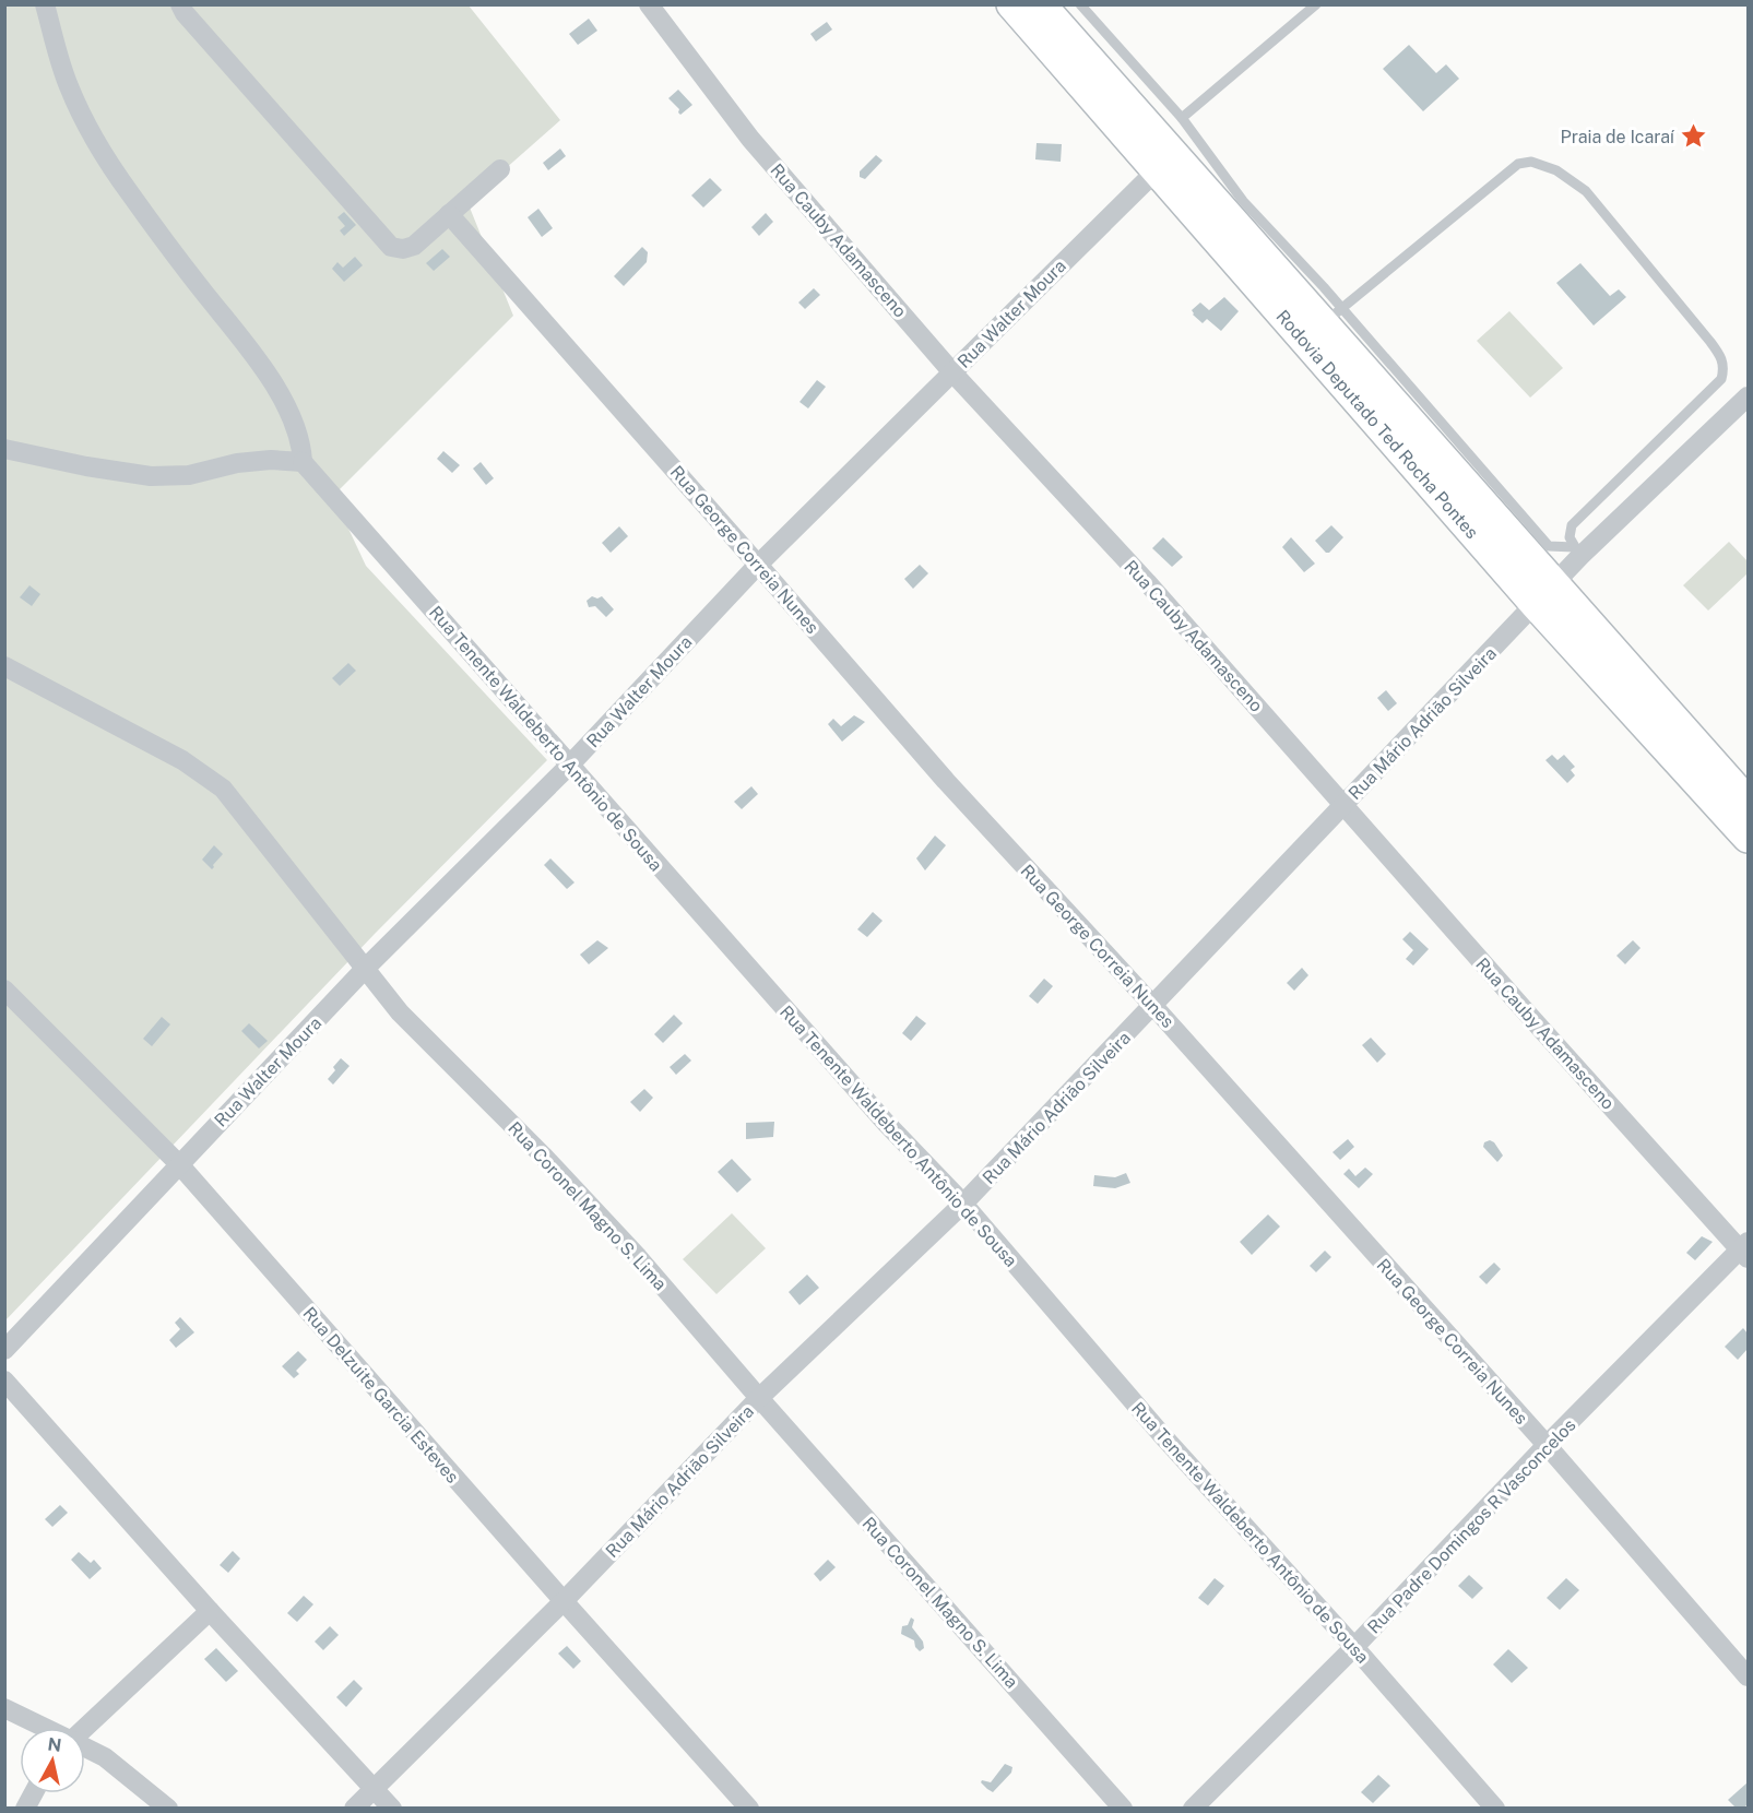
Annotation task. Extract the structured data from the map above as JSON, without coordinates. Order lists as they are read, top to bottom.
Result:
{
  "streets": {
    "main road": ["Rodovia Deputado Ted Rocha Pontes"],
    "street": [
      "Rua Cauby Adamasceno",
      "Rua Walter Moura",
      "Rua George Correia Nunes",
      "Rua Mário Adrião Silveira",
      "Rua Tenente Waldeberto Antônio de Sousa",
      "Rua Coronel Magno S. Lima",
      "Rua Delzuite Garcia Esteves",
      "Rua Padre Domingos R Vasconcelos"
    ]
  },
  "crossings": [
    ["Rua Cauby Adamasceno", "Rua Walter Moura"],
    ["Rua Cauby Adamasceno", "Rua Mário Adrião Silveira"],
    ["Rua Cauby Adamasceno", "Rua Padre Domingos R Vasconcelos"],
    ["Rua Walter Moura", "Rodovia Deputado Ted Rocha Pontes"],
    ["Rua Walter Moura", "Rua George Correia Nunes"],
    ["Rua Walter Moura", "Rua Tenente Waldeberto Antônio de Sousa"],
    ["Rua Walter Moura", "Rua Coronel Magno S. Lima"],
    ["Rua Walter Moura", "Rua Delzuite Garcia Esteves"],
    ["Rodovia Deputado Ted Rocha Pontes", "Rua Mário Adrião Silveira"],
    ["Rua George Correia Nunes", "Rua Mário Adrião Silveira"],
    ["Rua George Correia Nunes", "Rua Padre Domingos R Vasconcelos"],
    ["Rua Mário Adrião Silveira", "Rua Tenente Waldeberto Antônio de Sousa"],
    ["Rua Mário Adrião Silveira", "Rua Coronel Magno S. Lima"],
    ["Rua Mário Adrião Silveira", "Rua Delzuite Garcia Esteves"],
    ["Rua Tenente Waldeberto Antônio de Sousa", "Rua Padre Domingos R Vasconcelos"]
  ],
  "places": {
    "place": ["Praia de Icaraí"]
  },
  "north": "top"
}
